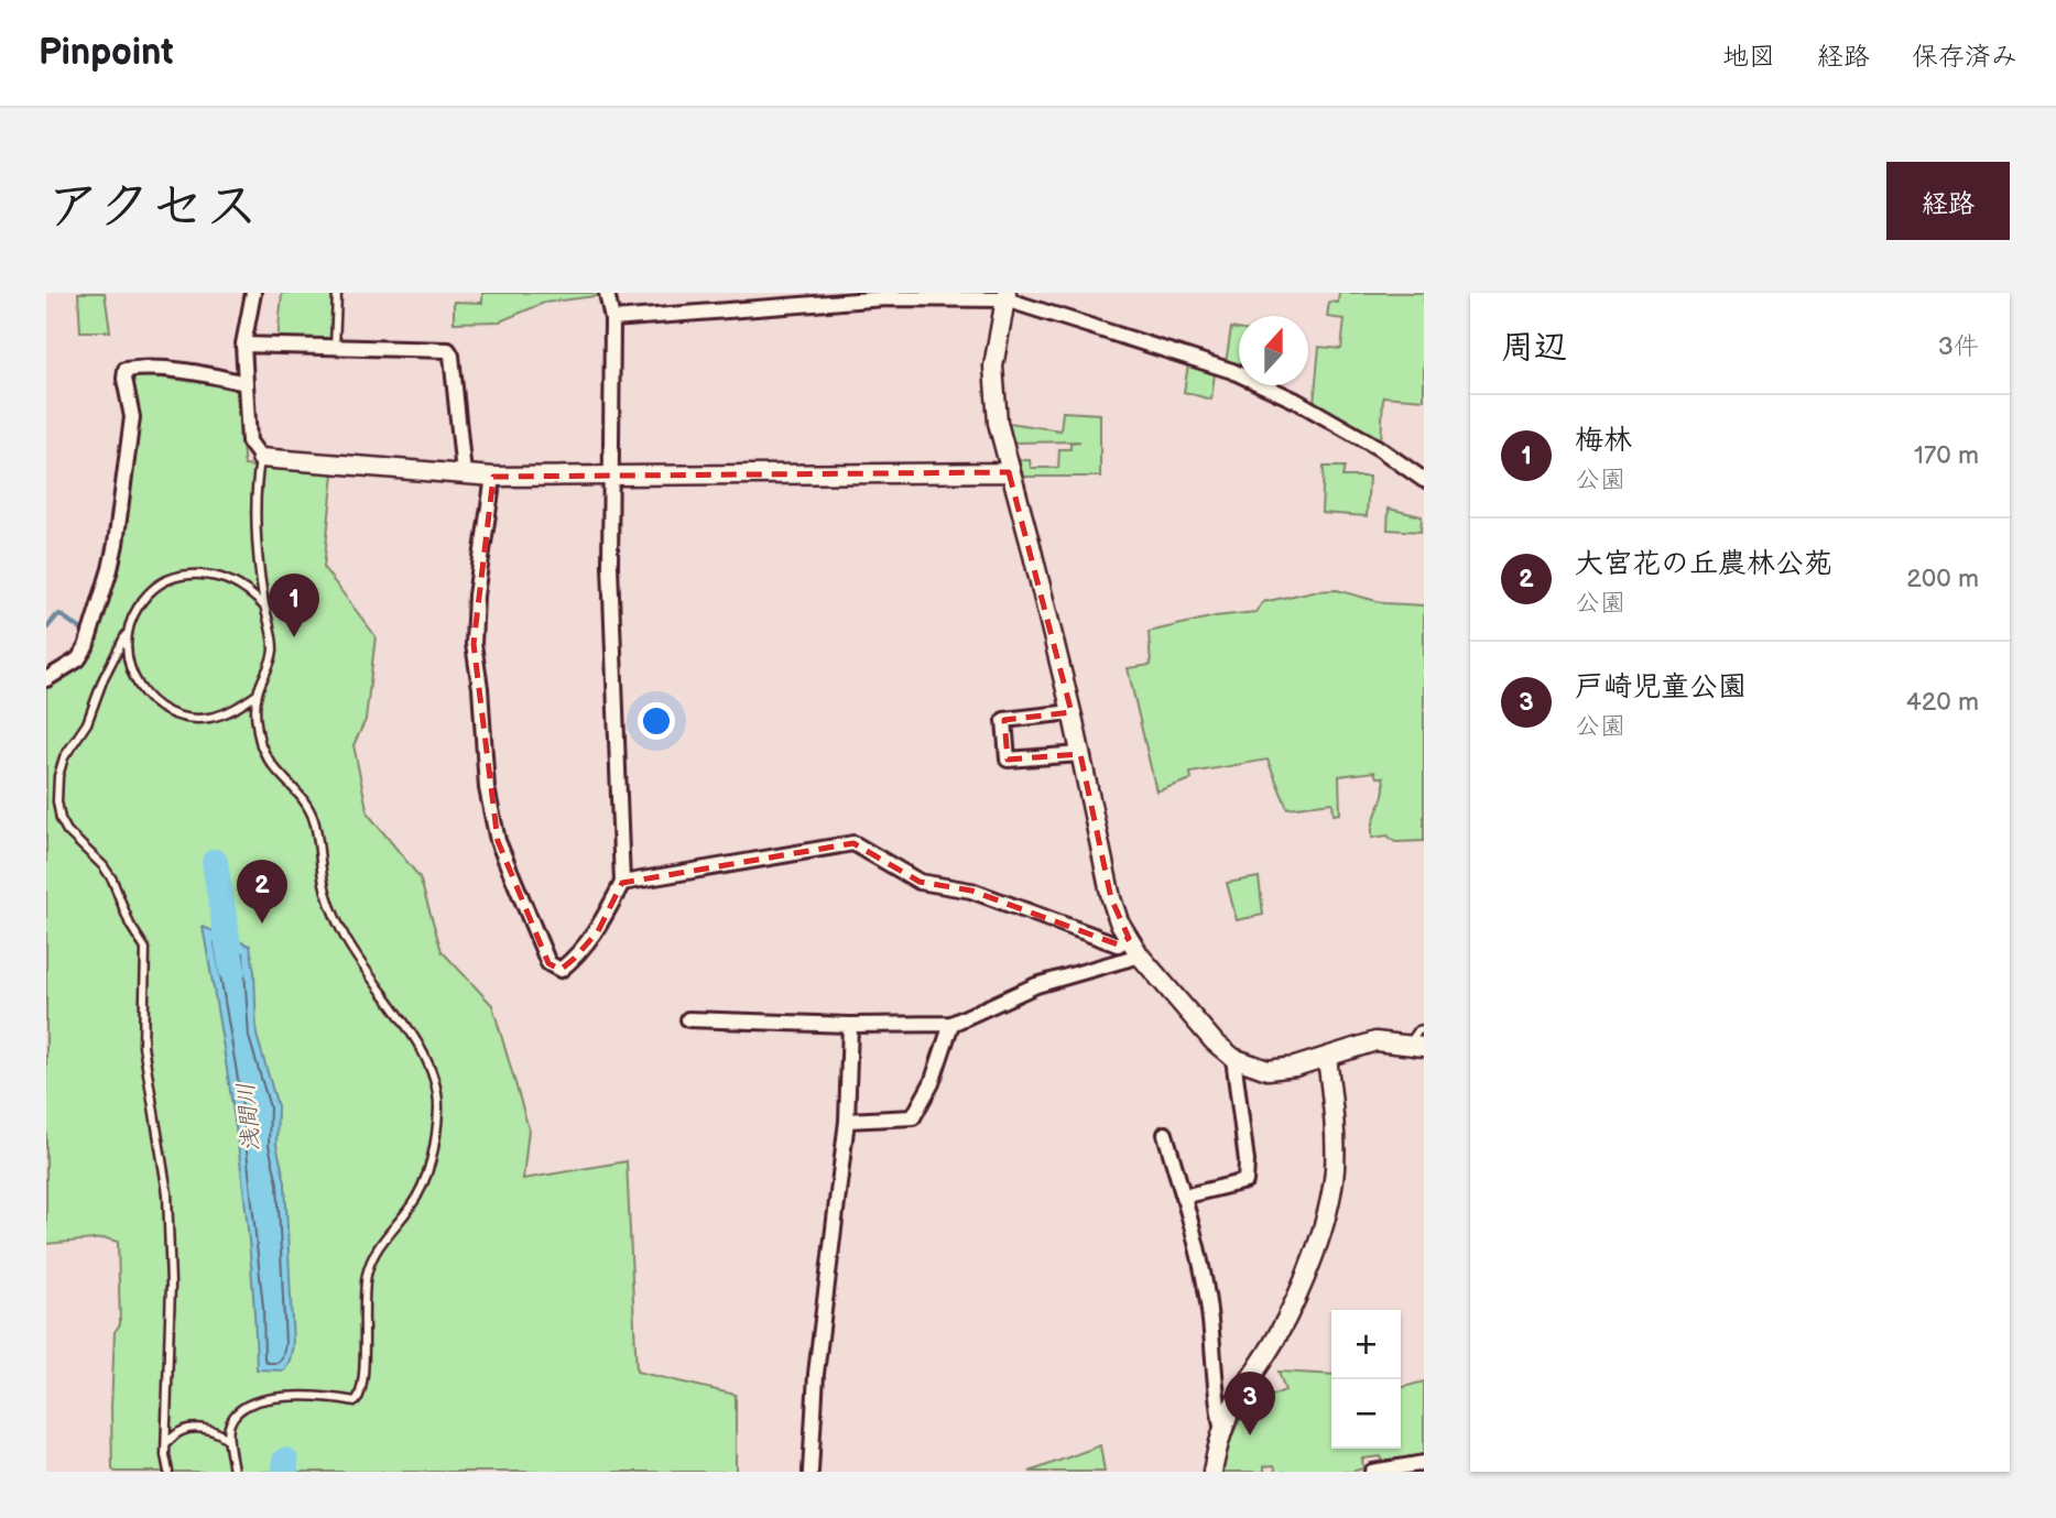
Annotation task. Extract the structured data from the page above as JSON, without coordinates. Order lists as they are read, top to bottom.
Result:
{
  "water": ["浅間川"],
  "north": "top",
  "page": {
    "header": "Pinpoint",
    "nav": ["地図", "経路", "保存済み"],
    "title": "アクセス",
    "buttons": "経路",
    "heading": ["周辺", "3件"],
    "list": [
      {
        "mark": "1",
        "name": "梅林",
        "note": "公園",
        "value": "170 m"
      },
      {
        "mark": "2",
        "name": "大宮花の丘農林公苑",
        "note": "公園",
        "value": "200 m"
      },
      {
        "mark": "3",
        "name": "戸崎児童公園",
        "note": "公園",
        "value": "420 m"
      }
    ],
    "pins": ["1", "2", "3"],
    "map_buttons": ["+", "−"]
  }
}
